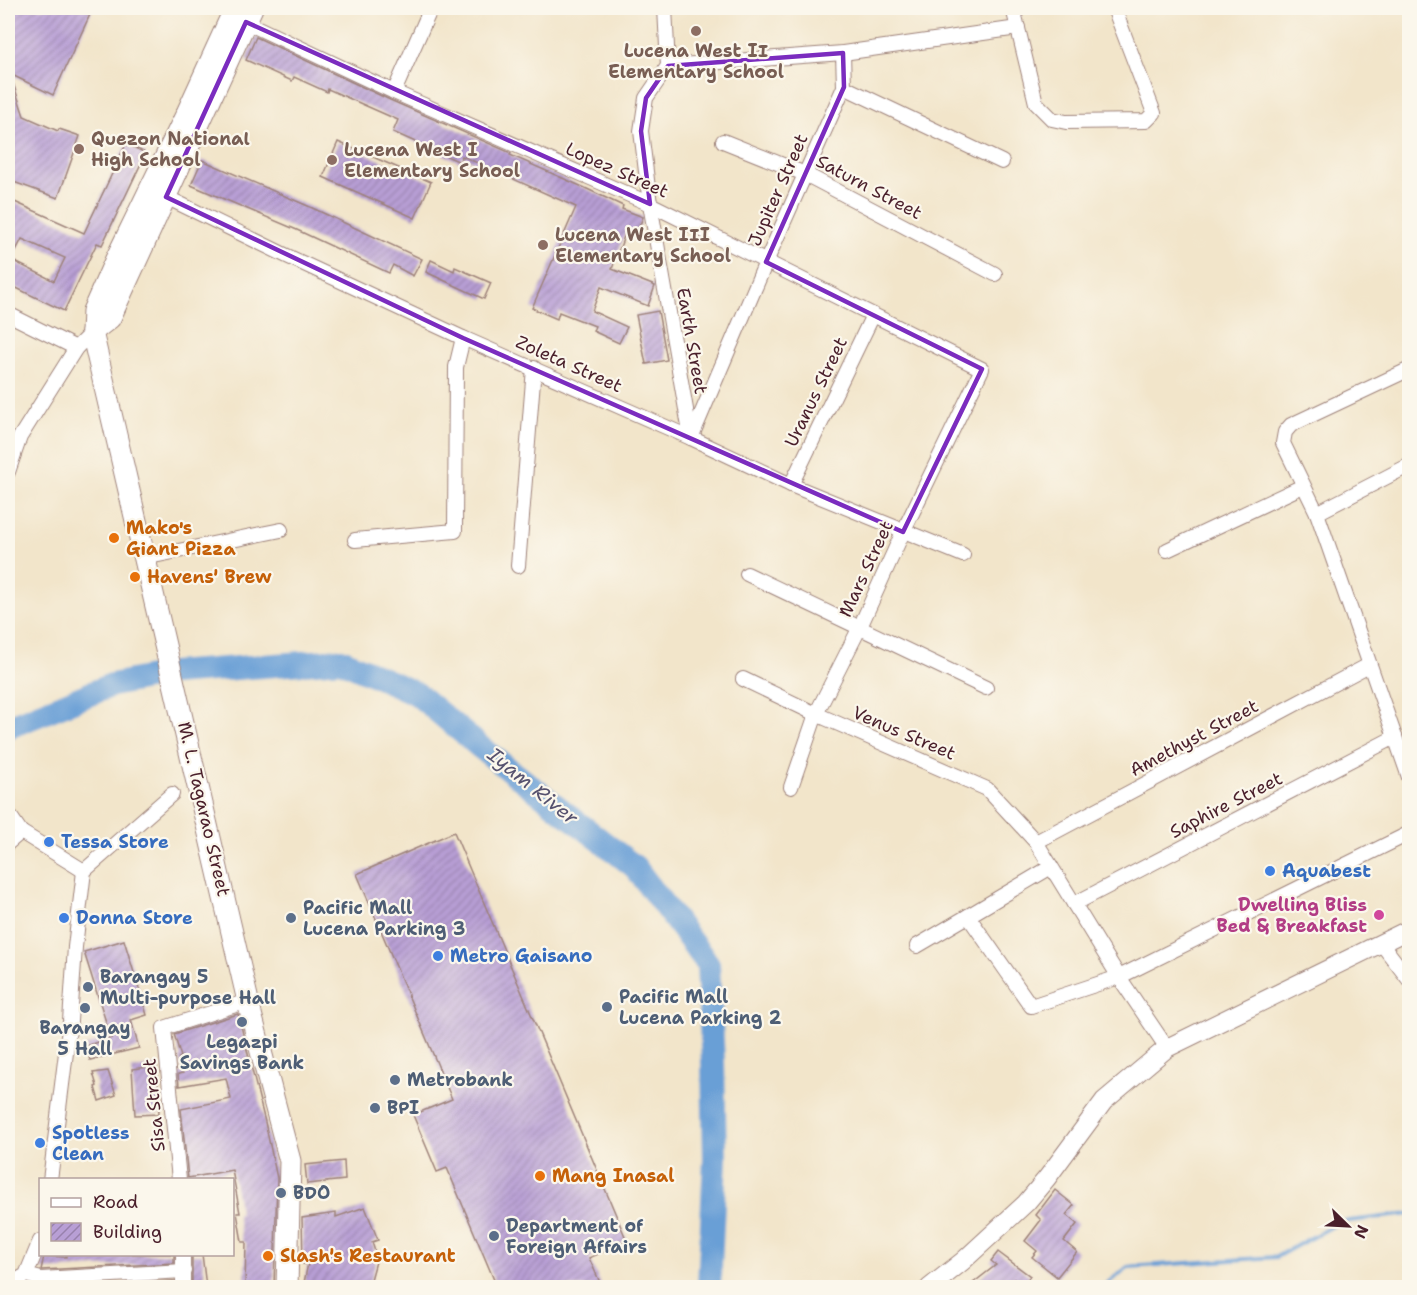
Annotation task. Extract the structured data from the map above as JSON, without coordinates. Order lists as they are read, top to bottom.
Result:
{
  "streets": {
    "main road": ["M. L. Tagarao Street"],
    "street": [
      "Lopez Street",
      "Saturn Street",
      "Jupiter Street",
      "Earth Street",
      "Zoleta Street",
      "Uranus Street",
      "Mars Street",
      "Venus Street",
      "Amethyst Street",
      "Saphire Street",
      "Sisa Street"
    ]
  },
  "crossings": [
    ["Lopez Street", "Jupiter Street"],
    ["Lopez Street", "Earth Street"],
    ["Lopez Street", "Uranus Street"],
    ["Lopez Street", "Mars Street"],
    ["Lopez Street", "M. L. Tagarao Street"],
    ["Saturn Street", "Jupiter Street"],
    ["Jupiter Street", "Earth Street"],
    ["Jupiter Street", "Zoleta Street"],
    ["Earth Street", "Zoleta Street"],
    ["Zoleta Street", "Uranus Street"],
    ["Zoleta Street", "Mars Street"],
    ["Mars Street", "Venus Street"],
    ["Venus Street", "Amethyst Street"],
    ["Venus Street", "Saphire Street"],
    ["M. L. Tagarao Street", "Sisa Street"]
  ],
  "water": ["Iyam River"],
  "places": [
    "Lucena West II Elementary School",
    "Quezon National High School",
    "Lucena West I Elementary School",
    "Lucena West III Elementary School",
    "Mako's Giant Pizza",
    "Havens' Brew",
    "Tessa Store",
    "Aquabest",
    "Dwelling Bliss Bed & Breakfast",
    "Donna Store",
    "Pacific Mall Lucena Parking 3",
    "Metro Gaisano",
    "Barangay 5 Multi-purpose Hall",
    "Pacific Mall Lucena Parking 2",
    "Barangay 5 Hall",
    "Legazpi Savings Bank",
    "Metrobank",
    "BPI",
    "Spotless Clean",
    "Mang Inasal",
    "BDO",
    "Department of Foreign Affairs",
    "Slash's Restaurant"
  ],
  "legend": ["Road", "Building"],
  "north": "bottom right"
}
